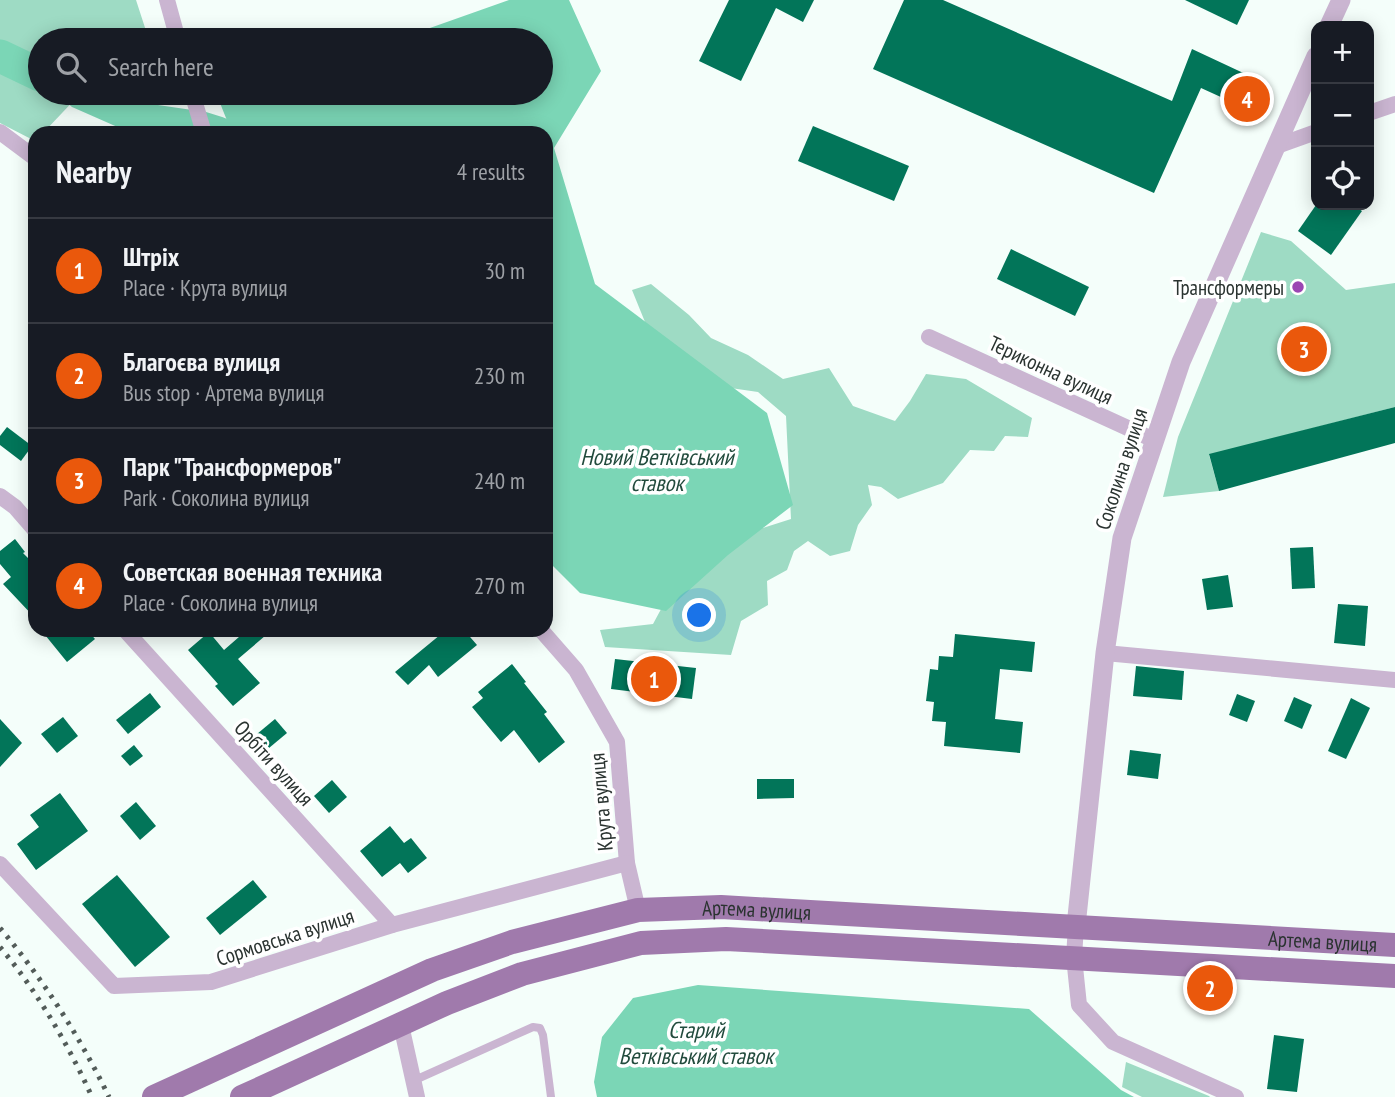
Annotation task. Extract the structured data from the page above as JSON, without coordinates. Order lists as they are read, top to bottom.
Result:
{
  "streets": {
    "main road": ["Артема вулиця"],
    "street": [
      "Териконна вулиця",
      "Соколина вулиця",
      "Орбіти вулиця",
      "Крута вулиця",
      "Сормовська вулиця"
    ]
  },
  "crossings": [
    ["Териконна вулиця", "Соколина вулиця"],
    ["Соколина вулиця", "Артема вулиця"],
    ["Орбіти вулиця", "Сормовська вулиця"],
    ["Крута вулиця", "Артема вулиця"],
    ["Крута вулиця", "Сормовська вулиця"]
  ],
  "water": ["Новий Ветківський ставок", "Старий Ветківський ставок"],
  "places": ["Трансформеры"],
  "page": {
    "map_buttons": ["+", "−"],
    "search": "Search here",
    "pins": [
      "4",
      "3",
      "1",
      "2"
    ],
    "heading": ["Nearby", "4 results"],
    "list": [
      {
        "mark": "1",
        "name": "Штріх",
        "note": "Place · Крута вулиця",
        "value": "30 m"
      },
      {
        "mark": "2",
        "name": "Благоєва вулиця",
        "note": "Bus stop · Артема вулиця",
        "value": "230 m"
      },
      {
        "mark": "3",
        "name": "Парк \"Трансформеров\"",
        "note": "Park · Соколина вулиця",
        "value": "240 m"
      },
      {
        "mark": "4",
        "name": "Советская военная техника",
        "note": "Place · Соколина вулиця",
        "value": "270 m"
      }
    ]
  }
}
